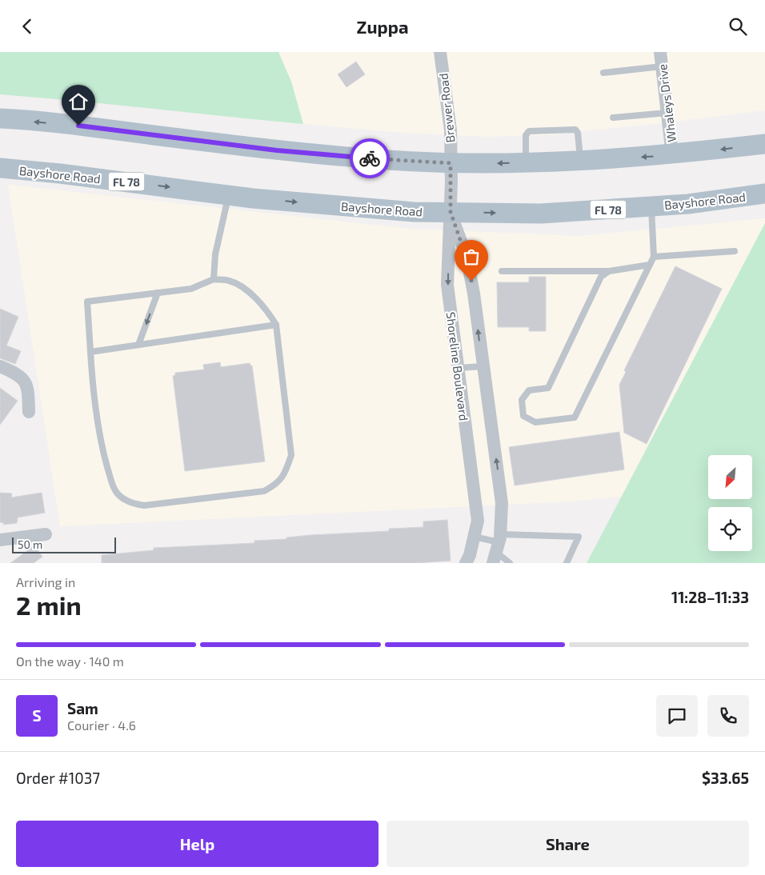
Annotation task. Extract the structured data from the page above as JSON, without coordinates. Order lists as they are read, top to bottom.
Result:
{
  "streets": {
    "main road": ["Bayshore Road", "FL 78"],
    "street": ["Whaleys Drive", "Brewer Road", "Shoreline Boulevard"]
  },
  "crossings": [
    ["Brewer Road", "Bayshore Road"],
    ["Brewer Road", "Shoreline Boulevard"],
    ["Bayshore Road", "Shoreline Boulevard"]
  ],
  "scale_bar": "50 m",
  "north": "bottom left",
  "page": {
    "header": "Zuppa",
    "scale": "50 m",
    "heading": ["2 min", "Arriving in", "11:28–11:33"],
    "panel": [
      "Sam",
      "Courier · 4.6",
      "Order #1037",
      "$33.65"
    ],
    "bar": "On the way · 140 m",
    "round": "S",
    "buttons": ["Help", "Share"]
  }
}
